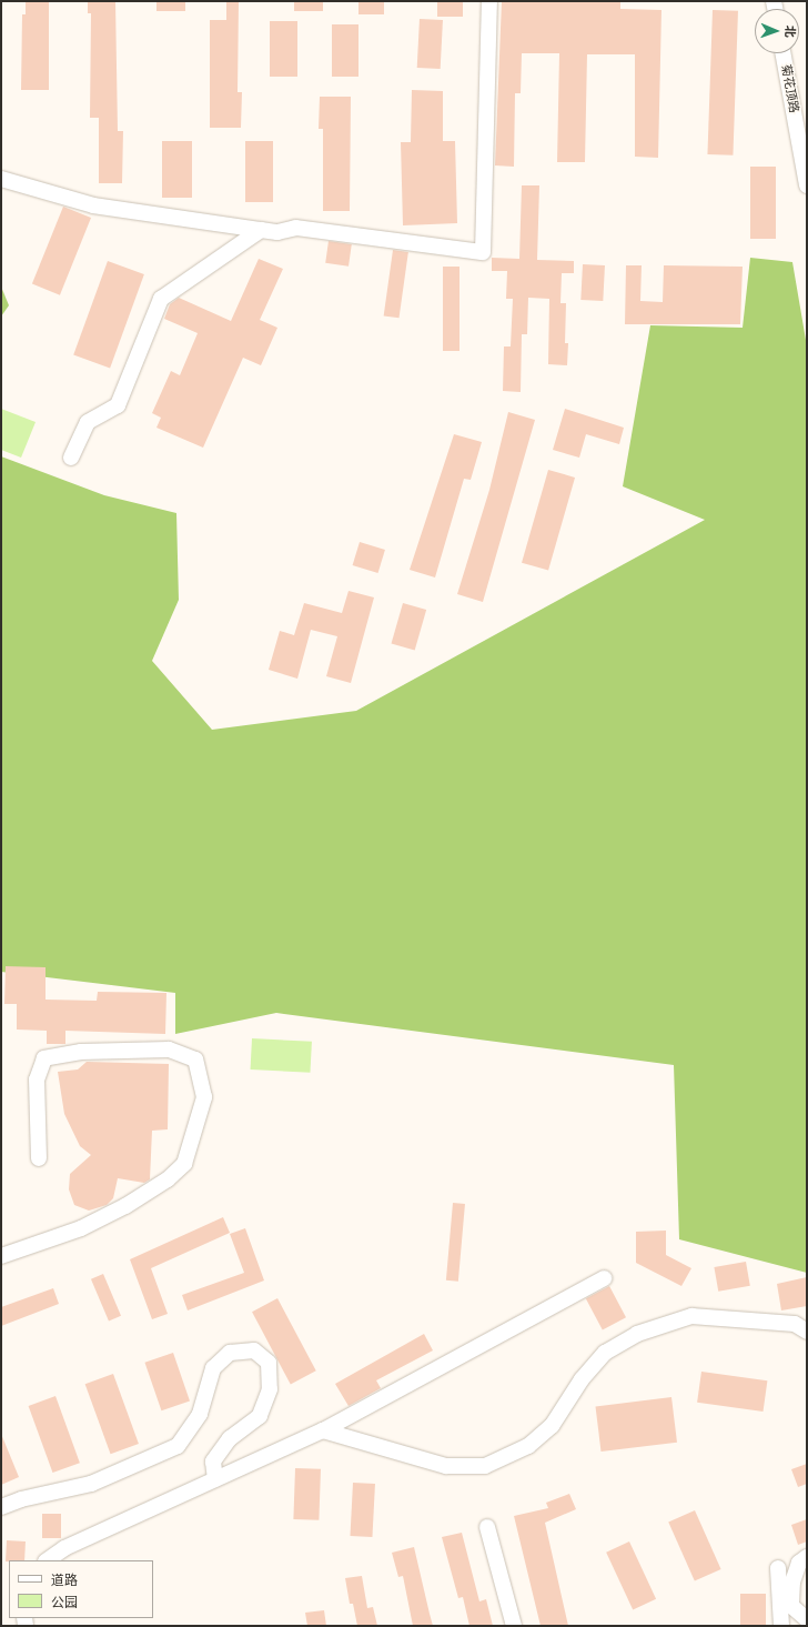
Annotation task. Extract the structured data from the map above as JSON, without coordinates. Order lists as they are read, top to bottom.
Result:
{
  "streets": {
    "street": ["菊花顶路"]
  },
  "legend": ["道路", "公园"],
  "north": "right"
}
